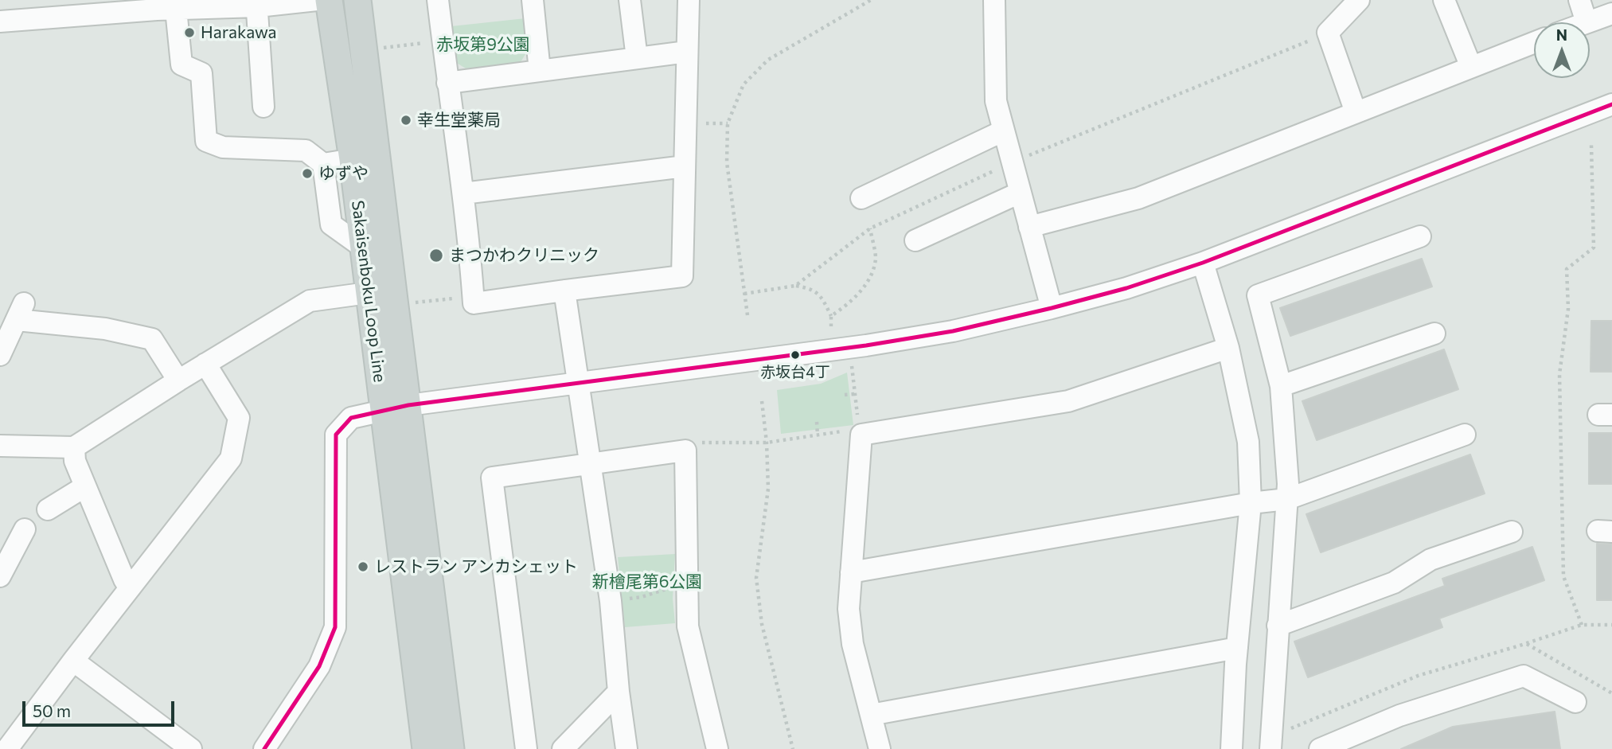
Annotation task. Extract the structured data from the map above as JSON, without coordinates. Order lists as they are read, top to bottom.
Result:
{
  "streets": {
    "main road": ["Sakaisenboku Loop Line"]
  },
  "parks": ["赤坂第9公園", "新檜尾第6公園"],
  "places": [
    "Harakawa",
    "幸生堂薬局",
    "ゆずや",
    "まつかわクリニック",
    "赤坂台4丁",
    "レストラン アンカシェット"
  ],
  "scale_bar": "50 m",
  "north": "top"
}
